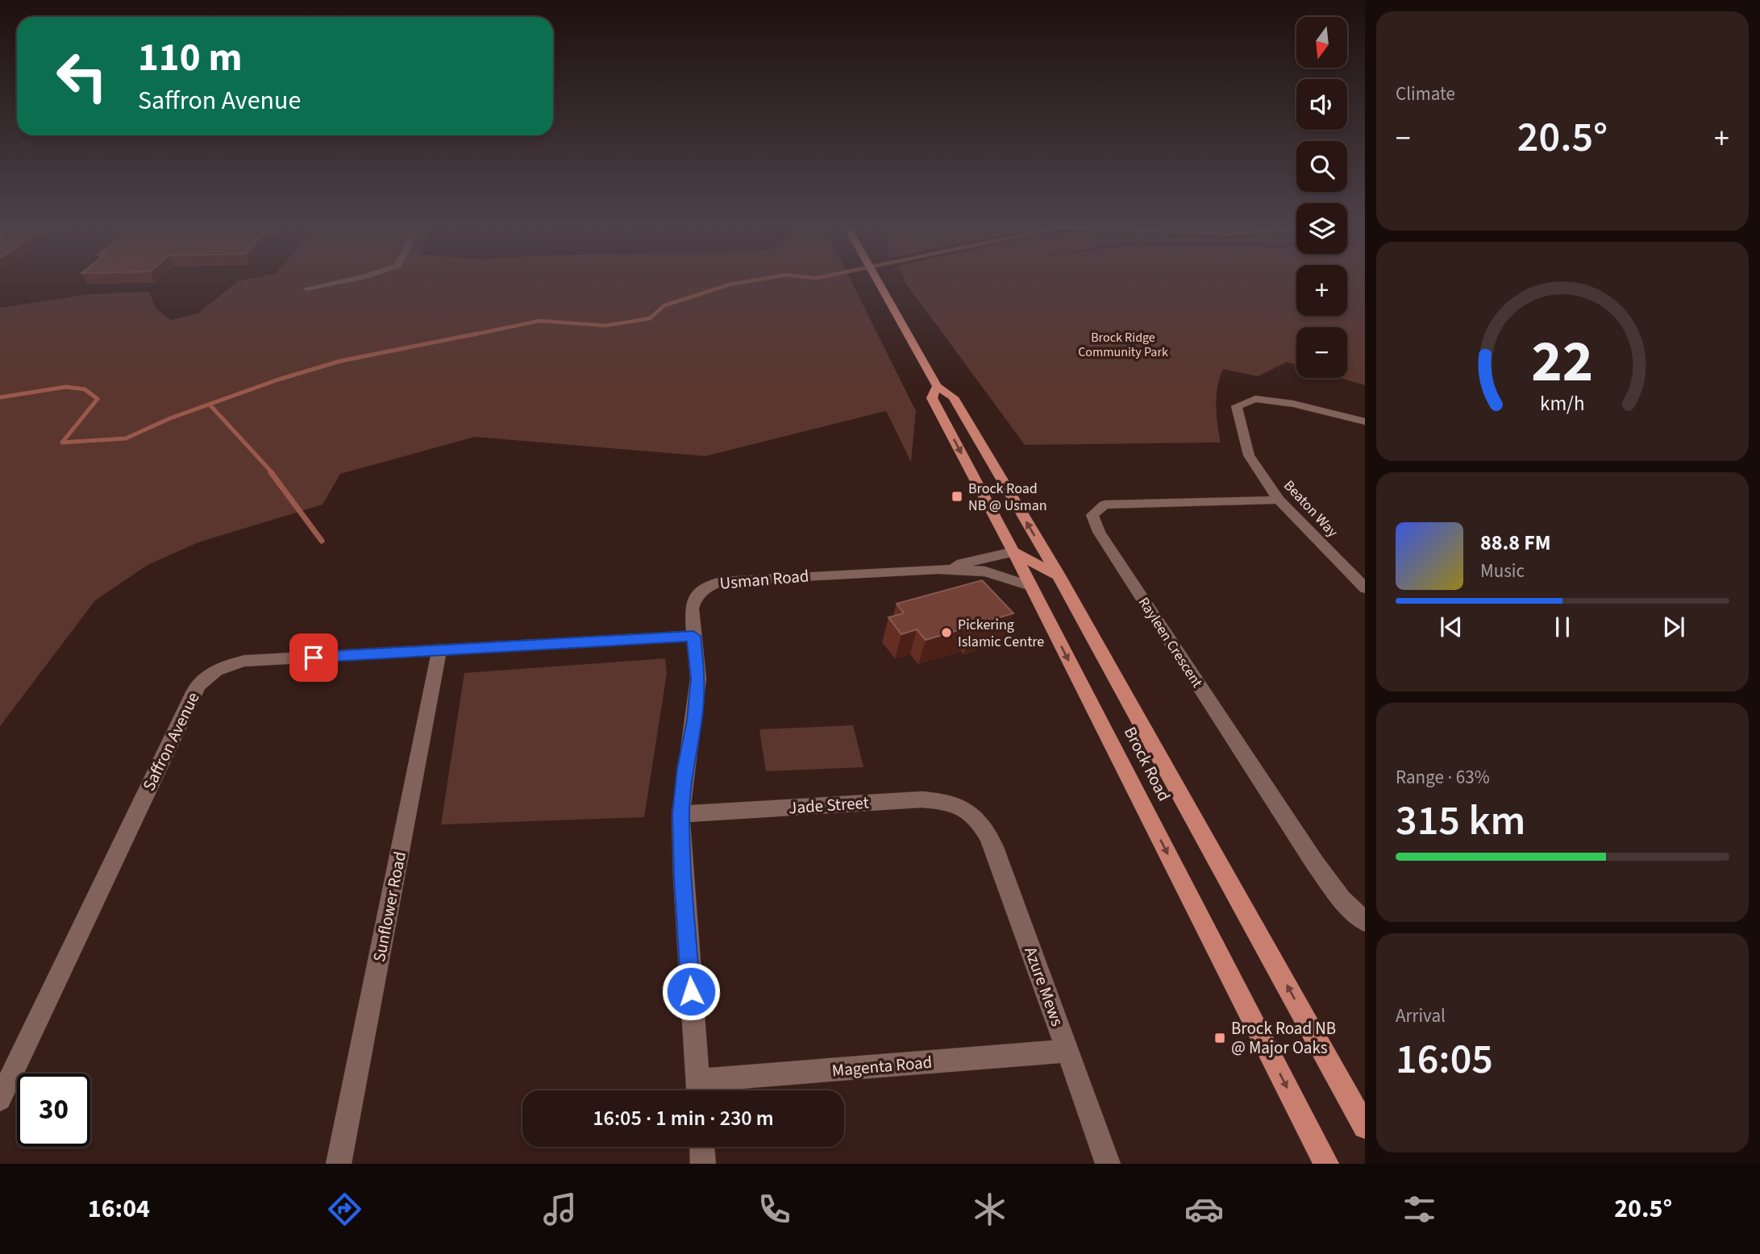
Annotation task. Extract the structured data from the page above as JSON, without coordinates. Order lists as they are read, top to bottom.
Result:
{
  "streets": {
    "main road": ["Brock Road"],
    "street": [
      "Beaton Way",
      "Usman Road",
      "Rayleen Crescent",
      "Saffron Avenue",
      "Jade Street",
      "Sunflower Road",
      "Azure Mews",
      "Magenta Road"
    ]
  },
  "crossings": [
    ["Beaton Way", "Rayleen Crescent"],
    ["Usman Road", "Saffron Avenue"],
    ["Usman Road", "Brock Road"],
    ["Usman Road", "Jade Street"],
    ["Usman Road", "Magenta Road"],
    ["Saffron Avenue", "Sunflower Road"],
    ["Jade Street", "Azure Mews"],
    ["Azure Mews", "Magenta Road"]
  ],
  "parks": ["Brock Ridge Community Park"],
  "places": {
    "transit": ["Brock Road NB @ Usman", "Brock Road NB @ Major Oaks"],
    "other": ["Pickering Islamic Centre"]
  },
  "north": "bottom",
  "page": {
    "tile": [
      "Climate",
      ["Range · 63%", "315 km"],
      ["Arrival", "16:05"]
    ],
    "map_buttons": ["+", "−"],
    "turn": ["110 m", "Saffron Avenue"],
    "heat": ["−", "20.5°", "+"],
    "song": ["88.8 FM", "Music"],
    "limit": "30",
    "trip": "16:05 · 1 min · 230 m",
    "tabs": ["16:04", "20.5°"],
    "gauge": ["22", "km/h"]
  }
}
